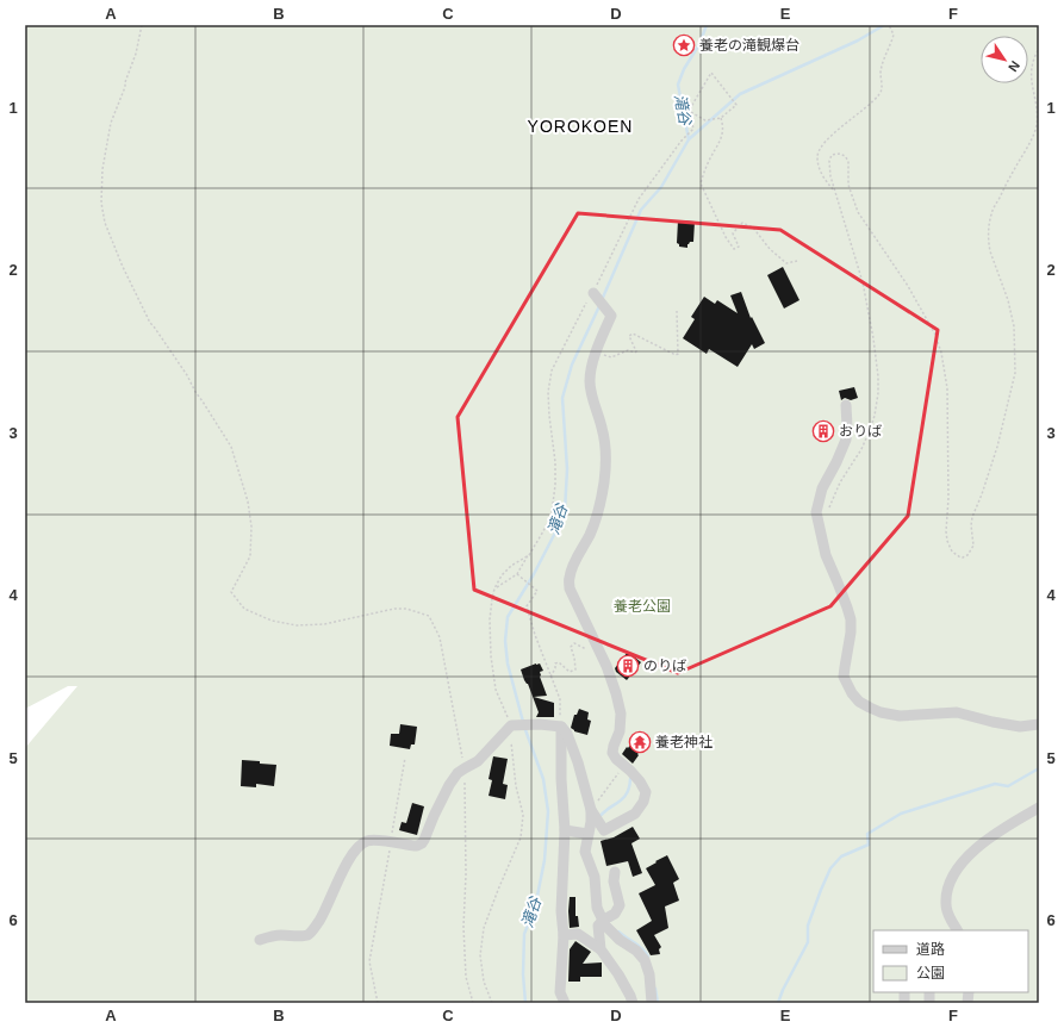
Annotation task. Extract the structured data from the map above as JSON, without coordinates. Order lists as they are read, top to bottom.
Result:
{
  "districts": ["YOROKOEN"],
  "water": ["滝谷"],
  "parks": ["養老公園"],
  "places": {
    "place": ["養老の滝観爆台"],
    "building": ["おりば", "のりば"],
    "temple": ["養老神社"]
  },
  "legend": ["道路", "公園"],
  "north": "bottom right",
  "grid": {
    "columns": [
      "A",
      "B",
      "C",
      "D",
      "E",
      "F"
    ],
    "rows": [
      "1",
      "2",
      "3",
      "4",
      "5",
      "6"
    ]
  }
}
